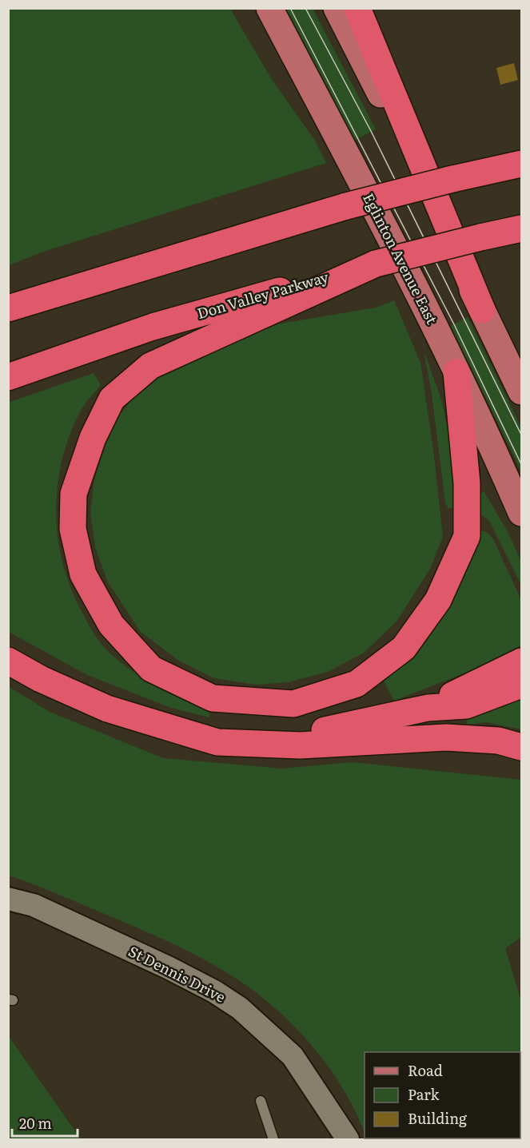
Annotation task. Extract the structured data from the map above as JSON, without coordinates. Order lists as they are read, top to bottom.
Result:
{
  "streets": {
    "highway": ["Don Valley Parkway"],
    "main road": ["Eglinton Avenue East"],
    "street": ["St Dennis Drive"]
  },
  "legend": ["Road", "Park", "Building"],
  "scale_bar": "20 m"
}
